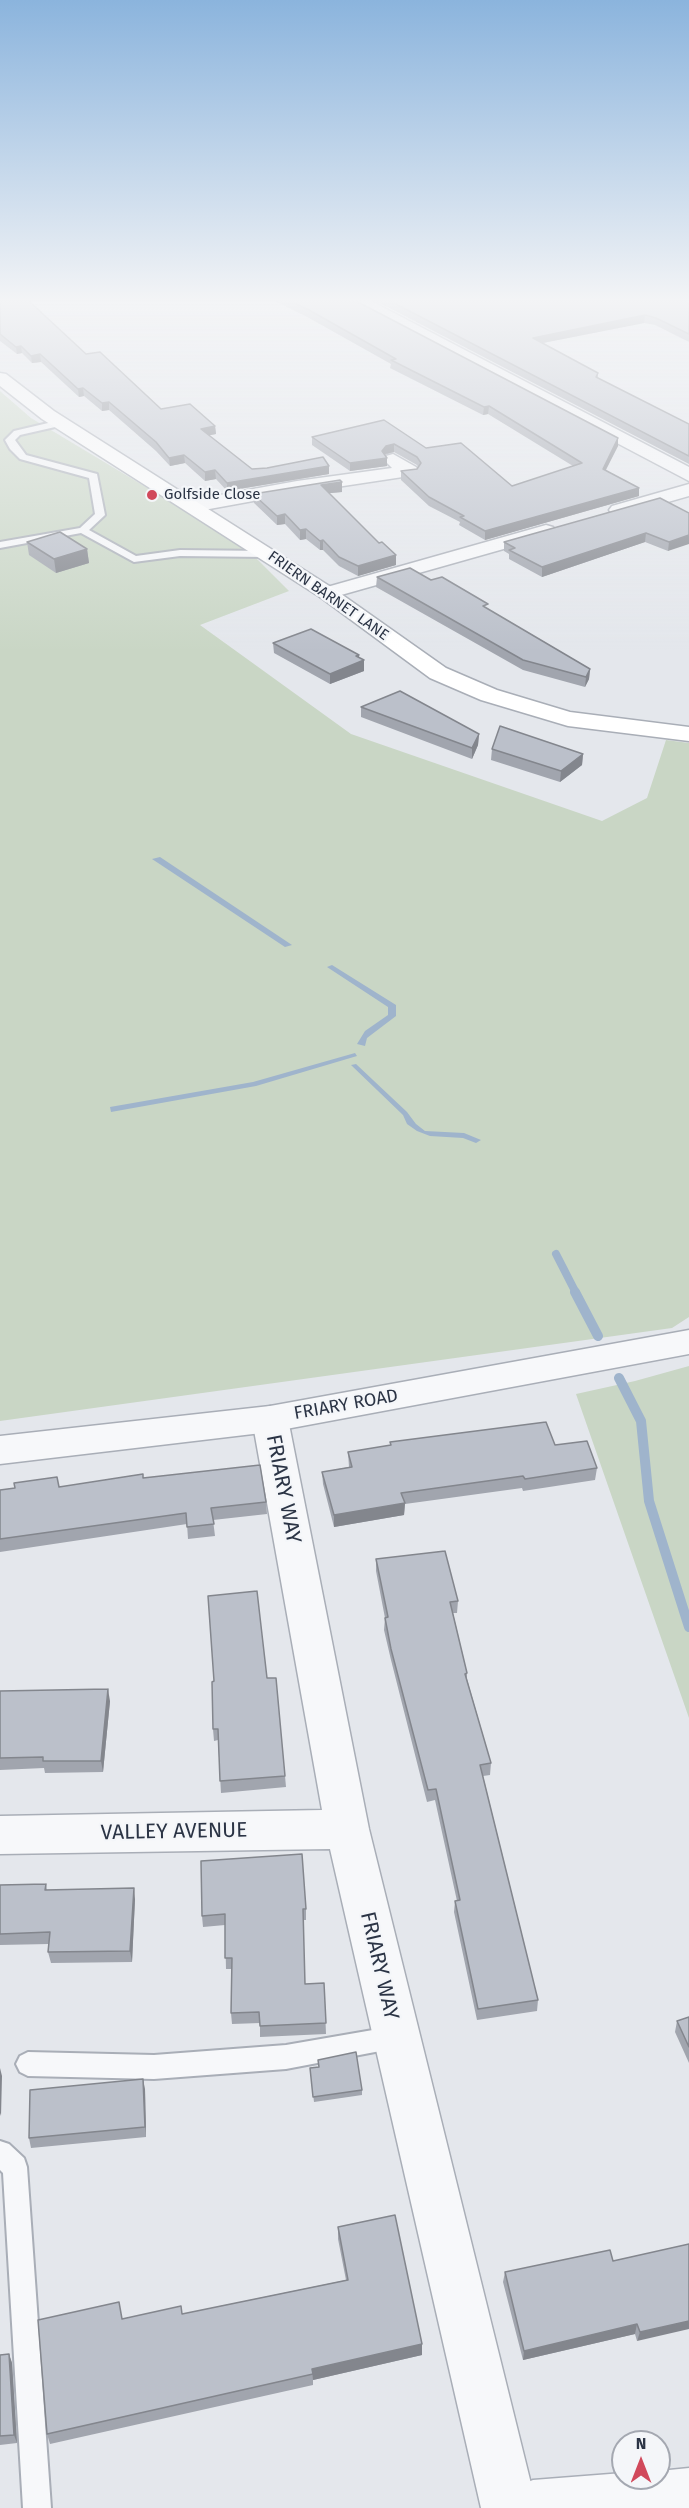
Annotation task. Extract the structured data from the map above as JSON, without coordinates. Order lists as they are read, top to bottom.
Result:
{
  "streets": {
    "main road": ["FRIERN BARNET LANE"],
    "street": ["FRIARY ROAD", "FRIARY WAY", "VALLEY AVENUE"]
  },
  "crossings": [
    ["FRIARY ROAD", "FRIARY WAY"],
    ["FRIARY WAY", "VALLEY AVENUE"]
  ],
  "places": ["Golfside Close"],
  "north": "top"
}
